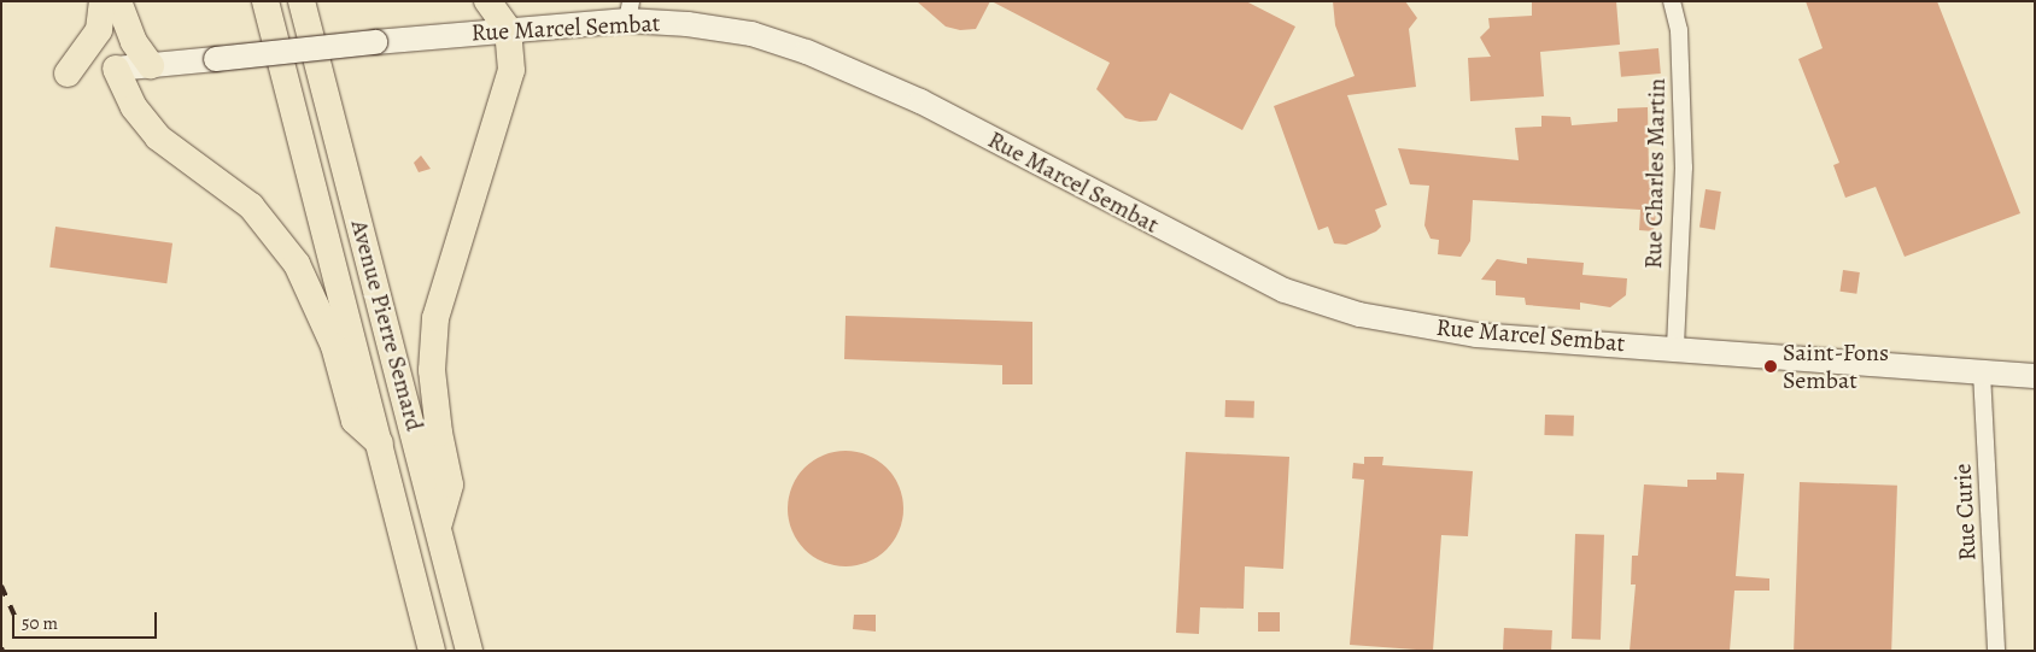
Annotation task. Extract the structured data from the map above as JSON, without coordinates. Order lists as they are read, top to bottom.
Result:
{
  "streets": {
    "highway": ["Avenue Pierre Semard"],
    "main road": ["Rue Marcel Sembat"],
    "street": ["Rue Charles Martin", "Rue Curie"]
  },
  "crossings": [
    ["Rue Marcel Sembat", "Rue Charles Martin"],
    ["Rue Marcel Sembat", "Rue Curie"]
  ],
  "places": ["Saint-Fons Sembat"],
  "scale_bar": "50 m"
}
